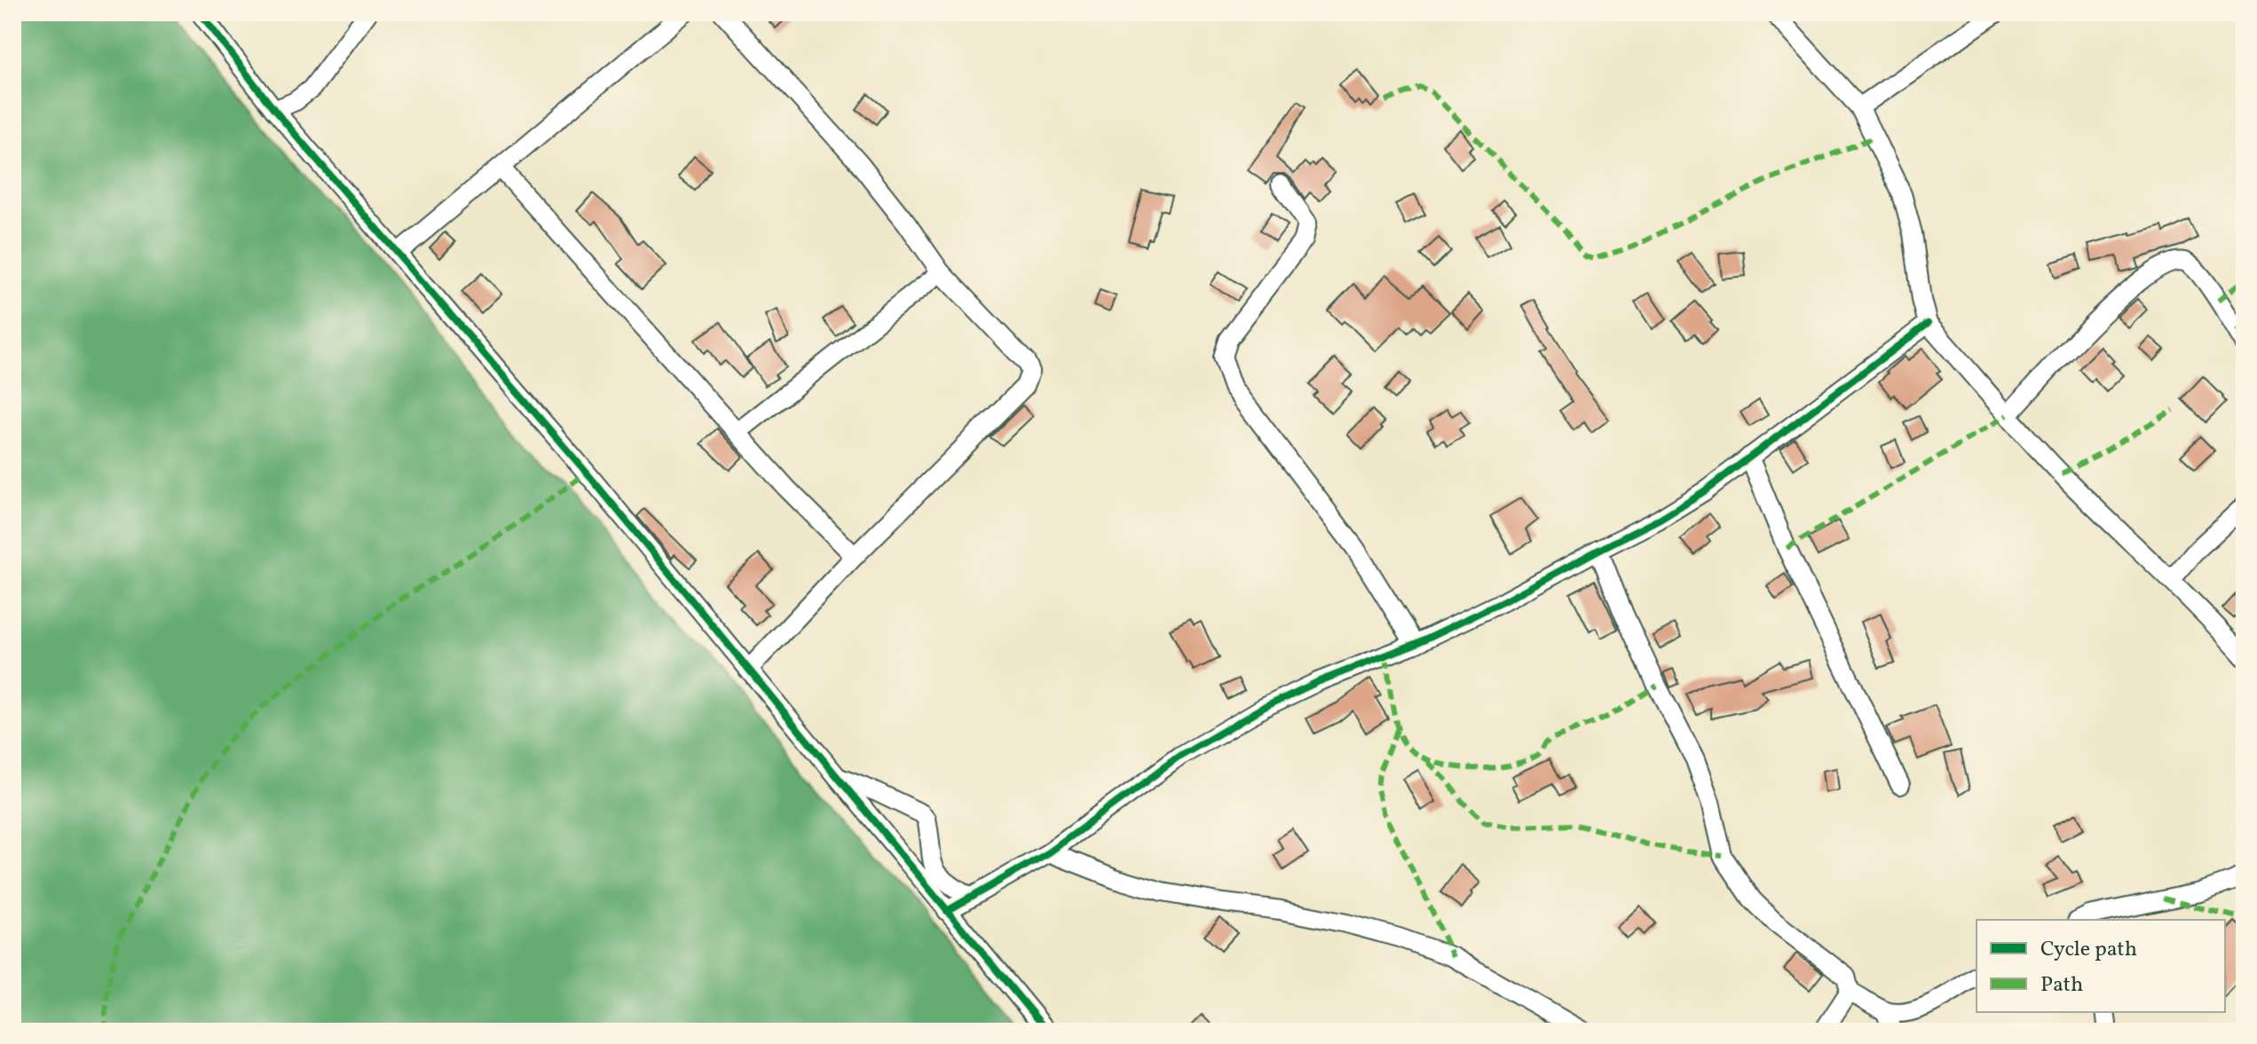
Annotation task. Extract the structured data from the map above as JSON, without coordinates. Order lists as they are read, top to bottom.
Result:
{
  "legend": ["Cycle path", "Path"]
}
